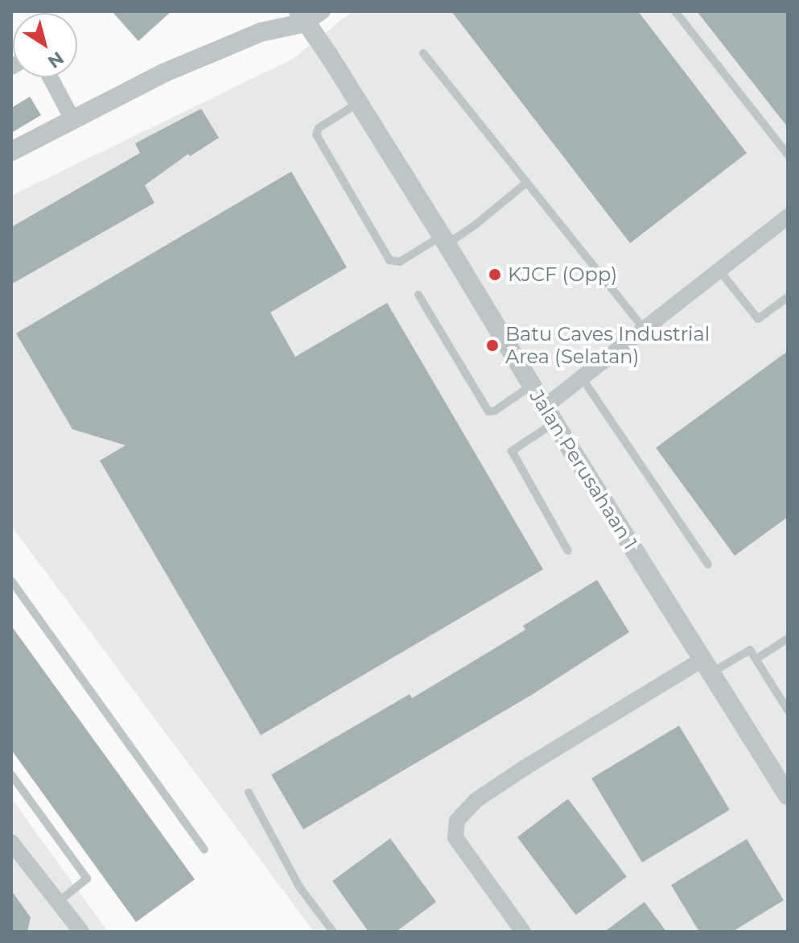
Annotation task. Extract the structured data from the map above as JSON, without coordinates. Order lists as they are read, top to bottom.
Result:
{
  "streets": {
    "street": ["Jalan Perusahaan 1"]
  },
  "places": ["KJCF (Opp)", "Batu Caves Industrial Area (Selatan)"],
  "north": "bottom right"
}
